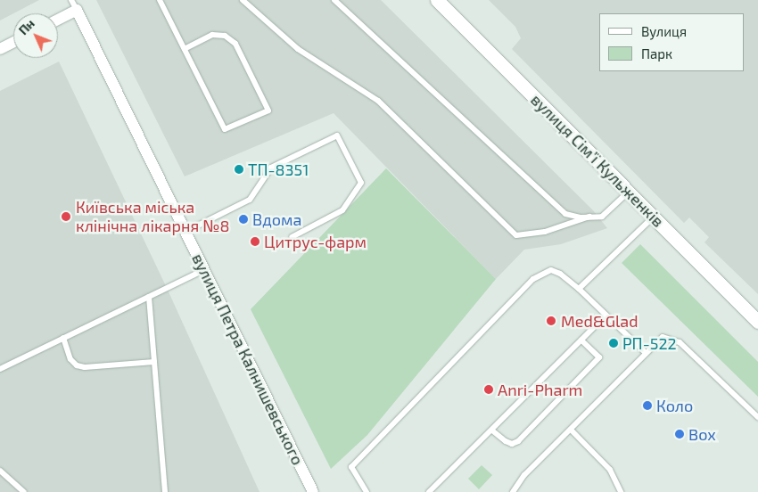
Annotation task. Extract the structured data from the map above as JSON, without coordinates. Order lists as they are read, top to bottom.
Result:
{
  "streets": {
    "main road": ["вулиця Сімʼї Кульженків"],
    "street": ["вулиця Петра Калнишевського"]
  },
  "places": [
    "ТП-8351",
    "Київська міська клінічна лікарня №8",
    "Вдома",
    "Цитрус-фарм",
    "Med&Glad",
    "РП-522",
    "Anri-Pharm",
    "Коло",
    "Box"
  ],
  "legend": ["Вулиця", "Парк"],
  "north": "top left"
}
